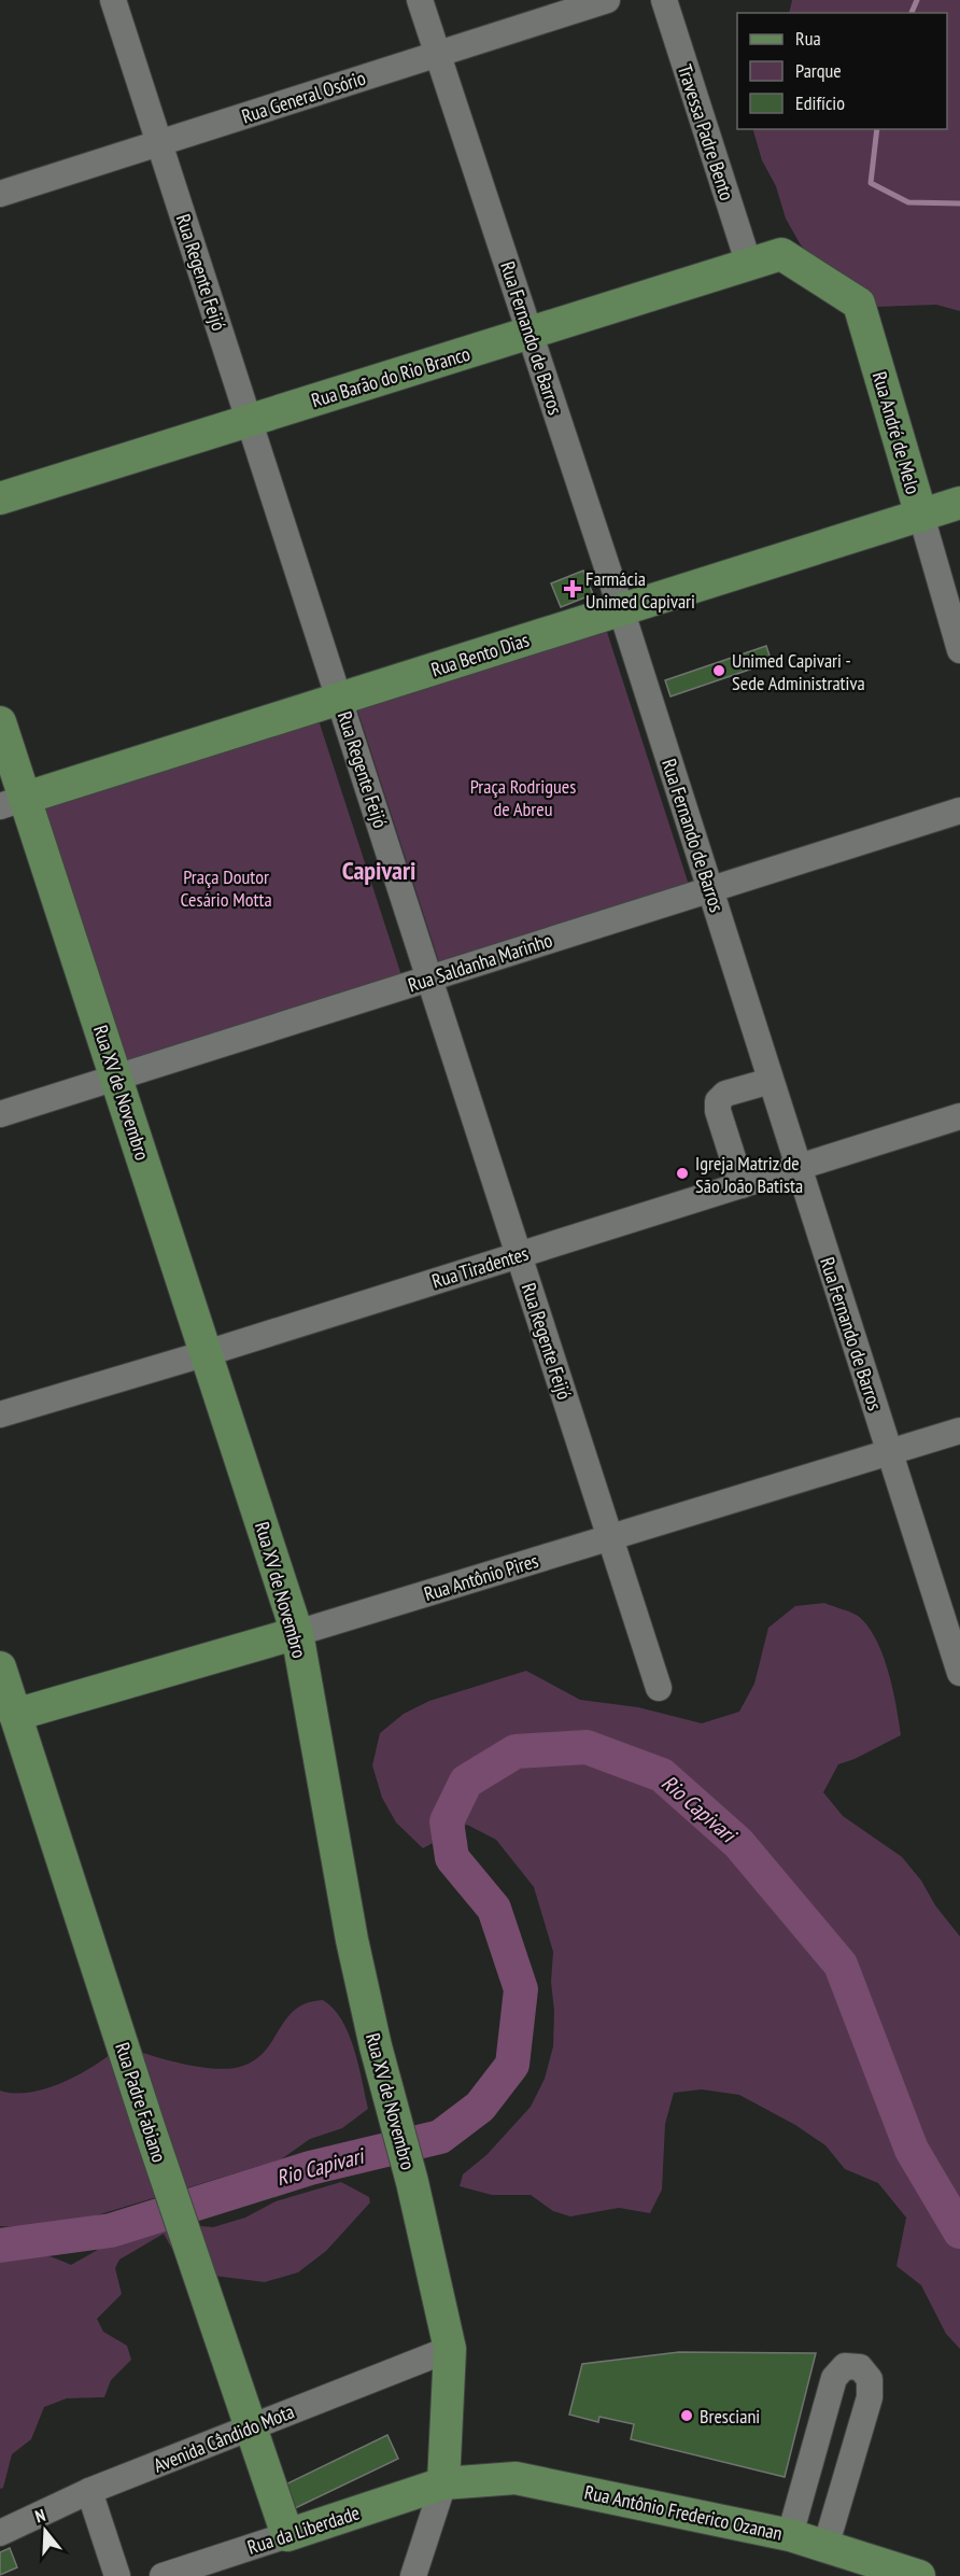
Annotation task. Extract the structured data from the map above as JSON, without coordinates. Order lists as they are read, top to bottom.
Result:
{
  "streets": {
    "main road": [
      "Rua Barão do Rio Branco",
      "Rua André de Melo",
      "Rua Bento Dias",
      "Rua XV de Novembro",
      "Rua Antônio Pires",
      "Rua Padre Fabiano",
      "Rua Antônio Frederico Ozanan",
      "Rua da Liberdade"
    ],
    "street": [
      "Rua General Osório",
      "Travessa Padre Bento",
      "Rua Regente Feijó",
      "Rua Fernando de Barros",
      "Rua Saldanha Marinho",
      "Rua Tiradentes",
      "Avenida Cândido Mota"
    ]
  },
  "crossings": [
    ["Rua General Osório", "Rua Regente Feijó"],
    ["Rua General Osório", "Rua Fernando de Barros"],
    ["Travessa Padre Bento", "Rua Barão do Rio Branco"],
    ["Rua Regente Feijó", "Rua Barão do Rio Branco"],
    ["Rua Regente Feijó", "Rua Bento Dias"],
    ["Rua Regente Feijó", "Rua Saldanha Marinho"],
    ["Rua Regente Feijó", "Rua Tiradentes"],
    ["Rua Regente Feijó", "Rua Antônio Pires"],
    ["Rua Fernando de Barros", "Rua Barão do Rio Branco"],
    ["Rua Fernando de Barros", "Rua Bento Dias"],
    ["Rua Fernando de Barros", "Rua Saldanha Marinho"],
    ["Rua Fernando de Barros", "Rua Tiradentes"],
    ["Rua Fernando de Barros", "Rua Antônio Pires"],
    ["Rua Barão do Rio Branco", "Rua André de Melo"],
    ["Rua André de Melo", "Rua Bento Dias"],
    ["Rua Bento Dias", "Rua XV de Novembro"],
    ["Rua Saldanha Marinho", "Rua XV de Novembro"],
    ["Rua XV de Novembro", "Rua Tiradentes"],
    ["Rua XV de Novembro", "Rua Antônio Pires"],
    ["Rua XV de Novembro", "Avenida Cândido Mota"],
    ["Rua XV de Novembro", "Rua Antônio Frederico Ozanan"],
    ["Rua XV de Novembro", "Rua da Liberdade"],
    ["Rua Antônio Pires", "Rua Padre Fabiano"],
    ["Rua Padre Fabiano", "Avenida Cândido Mota"],
    ["Rua Padre Fabiano", "Rua da Liberdade"],
    ["Rua Antônio Frederico Ozanan", "Rua da Liberdade"]
  ],
  "districts": ["Capivari"],
  "water": ["Rio Capivari"],
  "parks": ["Praça Rodrigues de Abreu", "Praça Doutor Cesário Motta"],
  "places": {
    "health": ["Farmácia Unimed Capivari"],
    "other": ["Unimed Capivari - Sede Administrativa", "Igreja Matriz de São João Batista", "Bresciani"]
  },
  "legend": ["Rua", "Parque", "Edifício"],
  "north": "top"
}
